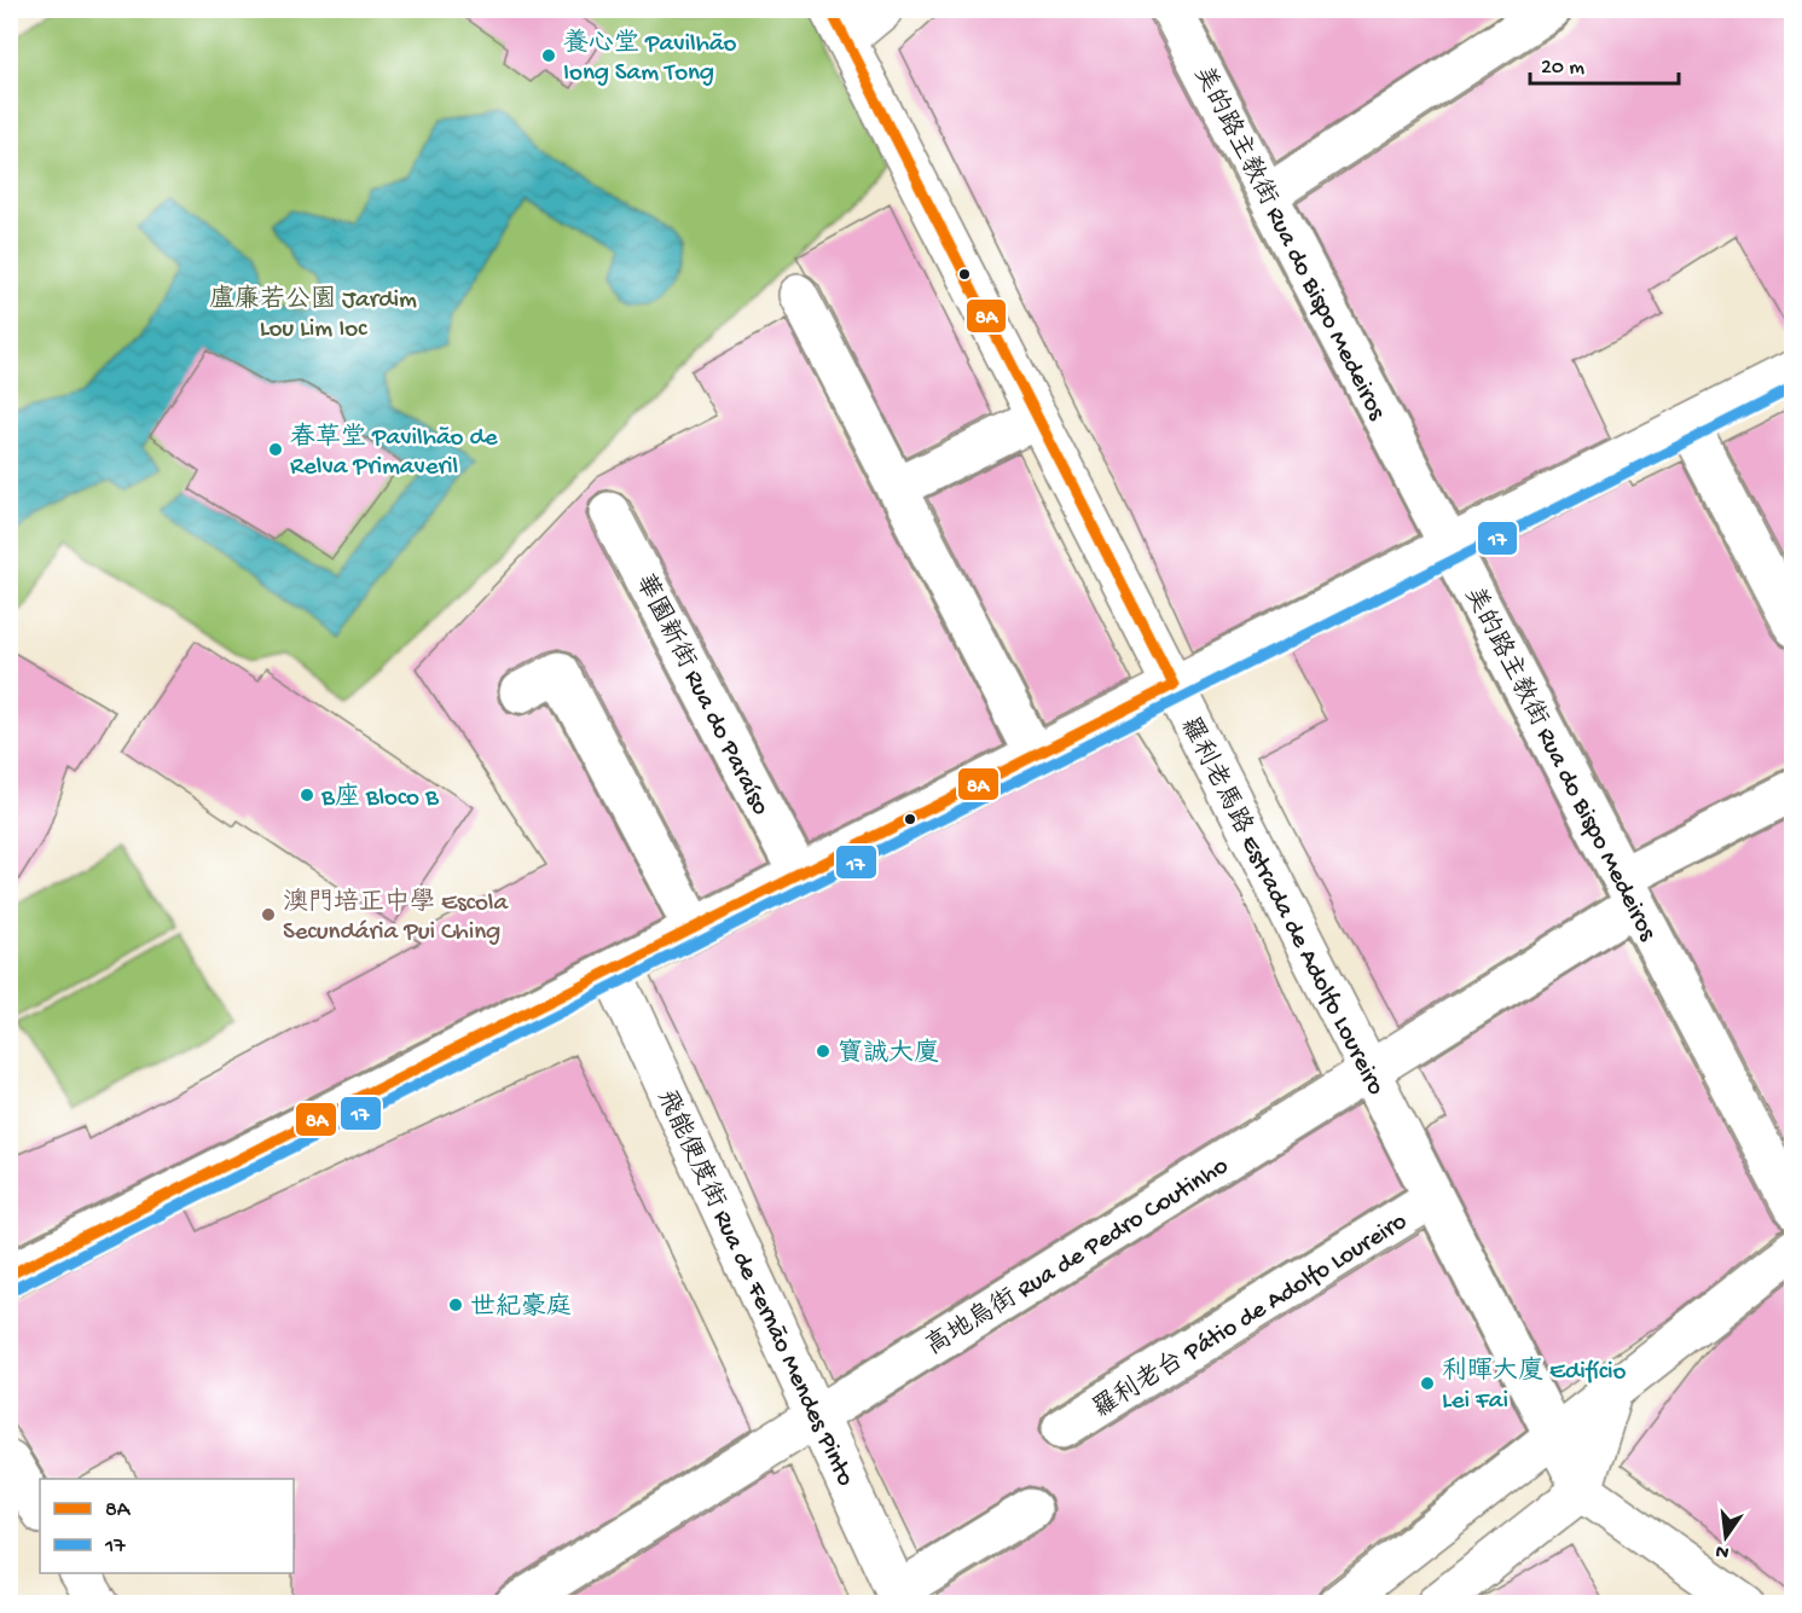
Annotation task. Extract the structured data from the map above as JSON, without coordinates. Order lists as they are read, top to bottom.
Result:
{
  "streets": {
    "street": [
      "美的路主教街 Rua do Bispo Medeiros",
      "華園新街 Rua do Paraíso",
      "羅利老馬路 Estrada de Adolfo Loureiro",
      "高地烏街 Rua de Pedro Coutinho",
      "飛能便度街 Rua de Fernão Mendes Pinto",
      "羅利老台 Pátio de Adolfo Loureiro"
    ]
  },
  "crossings": [
    ["美的路主教街 Rua do Bispo Medeiros", "高地烏街 Rua de Pedro Coutinho"],
    ["羅利老馬路 Estrada de Adolfo Loureiro", "高地烏街 Rua de Pedro Coutinho"],
    ["羅利老馬路 Estrada de Adolfo Loureiro", "羅利老台 Pátio de Adolfo Loureiro"],
    ["高地烏街 Rua de Pedro Coutinho", "飛能便度街 Rua de Fernão Mendes Pinto"]
  ],
  "parks": ["盧廉若公園 Jardim Lou Lim Ioc"],
  "places": [
    "養心堂 Pavilhão Iong Sam Tong",
    "春草堂 Pavilhão de Relva Primaveril",
    "B座 Bloco B",
    "澳門培正中學 Escola Secundária Pui Ching",
    "寶誠大廈",
    "世紀豪庭",
    "利暉大廈 Edifício Lei Fai"
  ],
  "lines": ["transit line 8A", "transit line 17"],
  "legend": ["8A", "17"],
  "scale_bar": "20 m",
  "north": "bottom"
}
